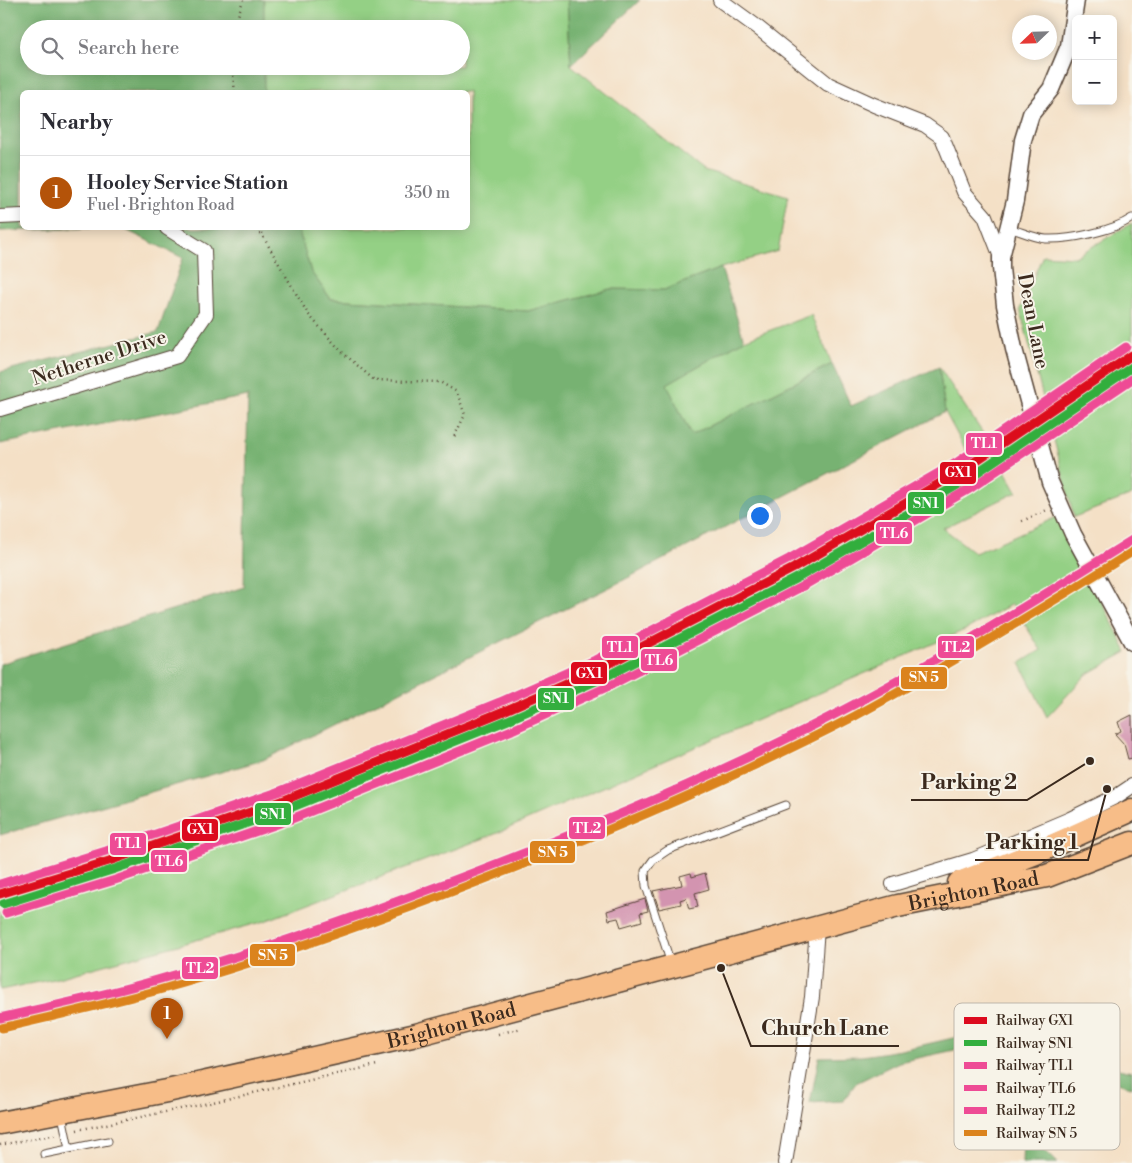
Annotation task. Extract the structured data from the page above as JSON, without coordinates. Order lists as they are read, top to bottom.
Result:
{
  "streets": {
    "highway": ["Brighton Road"],
    "street": ["Dean Lane", "Netherne Drive"]
  },
  "places": ["Parking 2", "Parking 1", "Church Lane"],
  "lines": [
    "rail line TL1",
    "rail line GX1",
    "rail line SN1",
    "rail line TL6",
    "rail line TL2"
  ],
  "legend": [
    "Railway GX1",
    "Railway SN1",
    "Railway TL1",
    "Railway TL6",
    "Railway TL2",
    "Railway SN 5"
  ],
  "north": "bottom left",
  "page": {
    "map_buttons": ["+", "−"],
    "search": "Search here",
    "heading": "Nearby",
    "list": [
      {
        "mark": "1",
        "name": "Hooley Service Station",
        "note": "Fuel · Brighton Road",
        "value": "350 m"
      }
    ],
    "pins": "1"
  }
}
